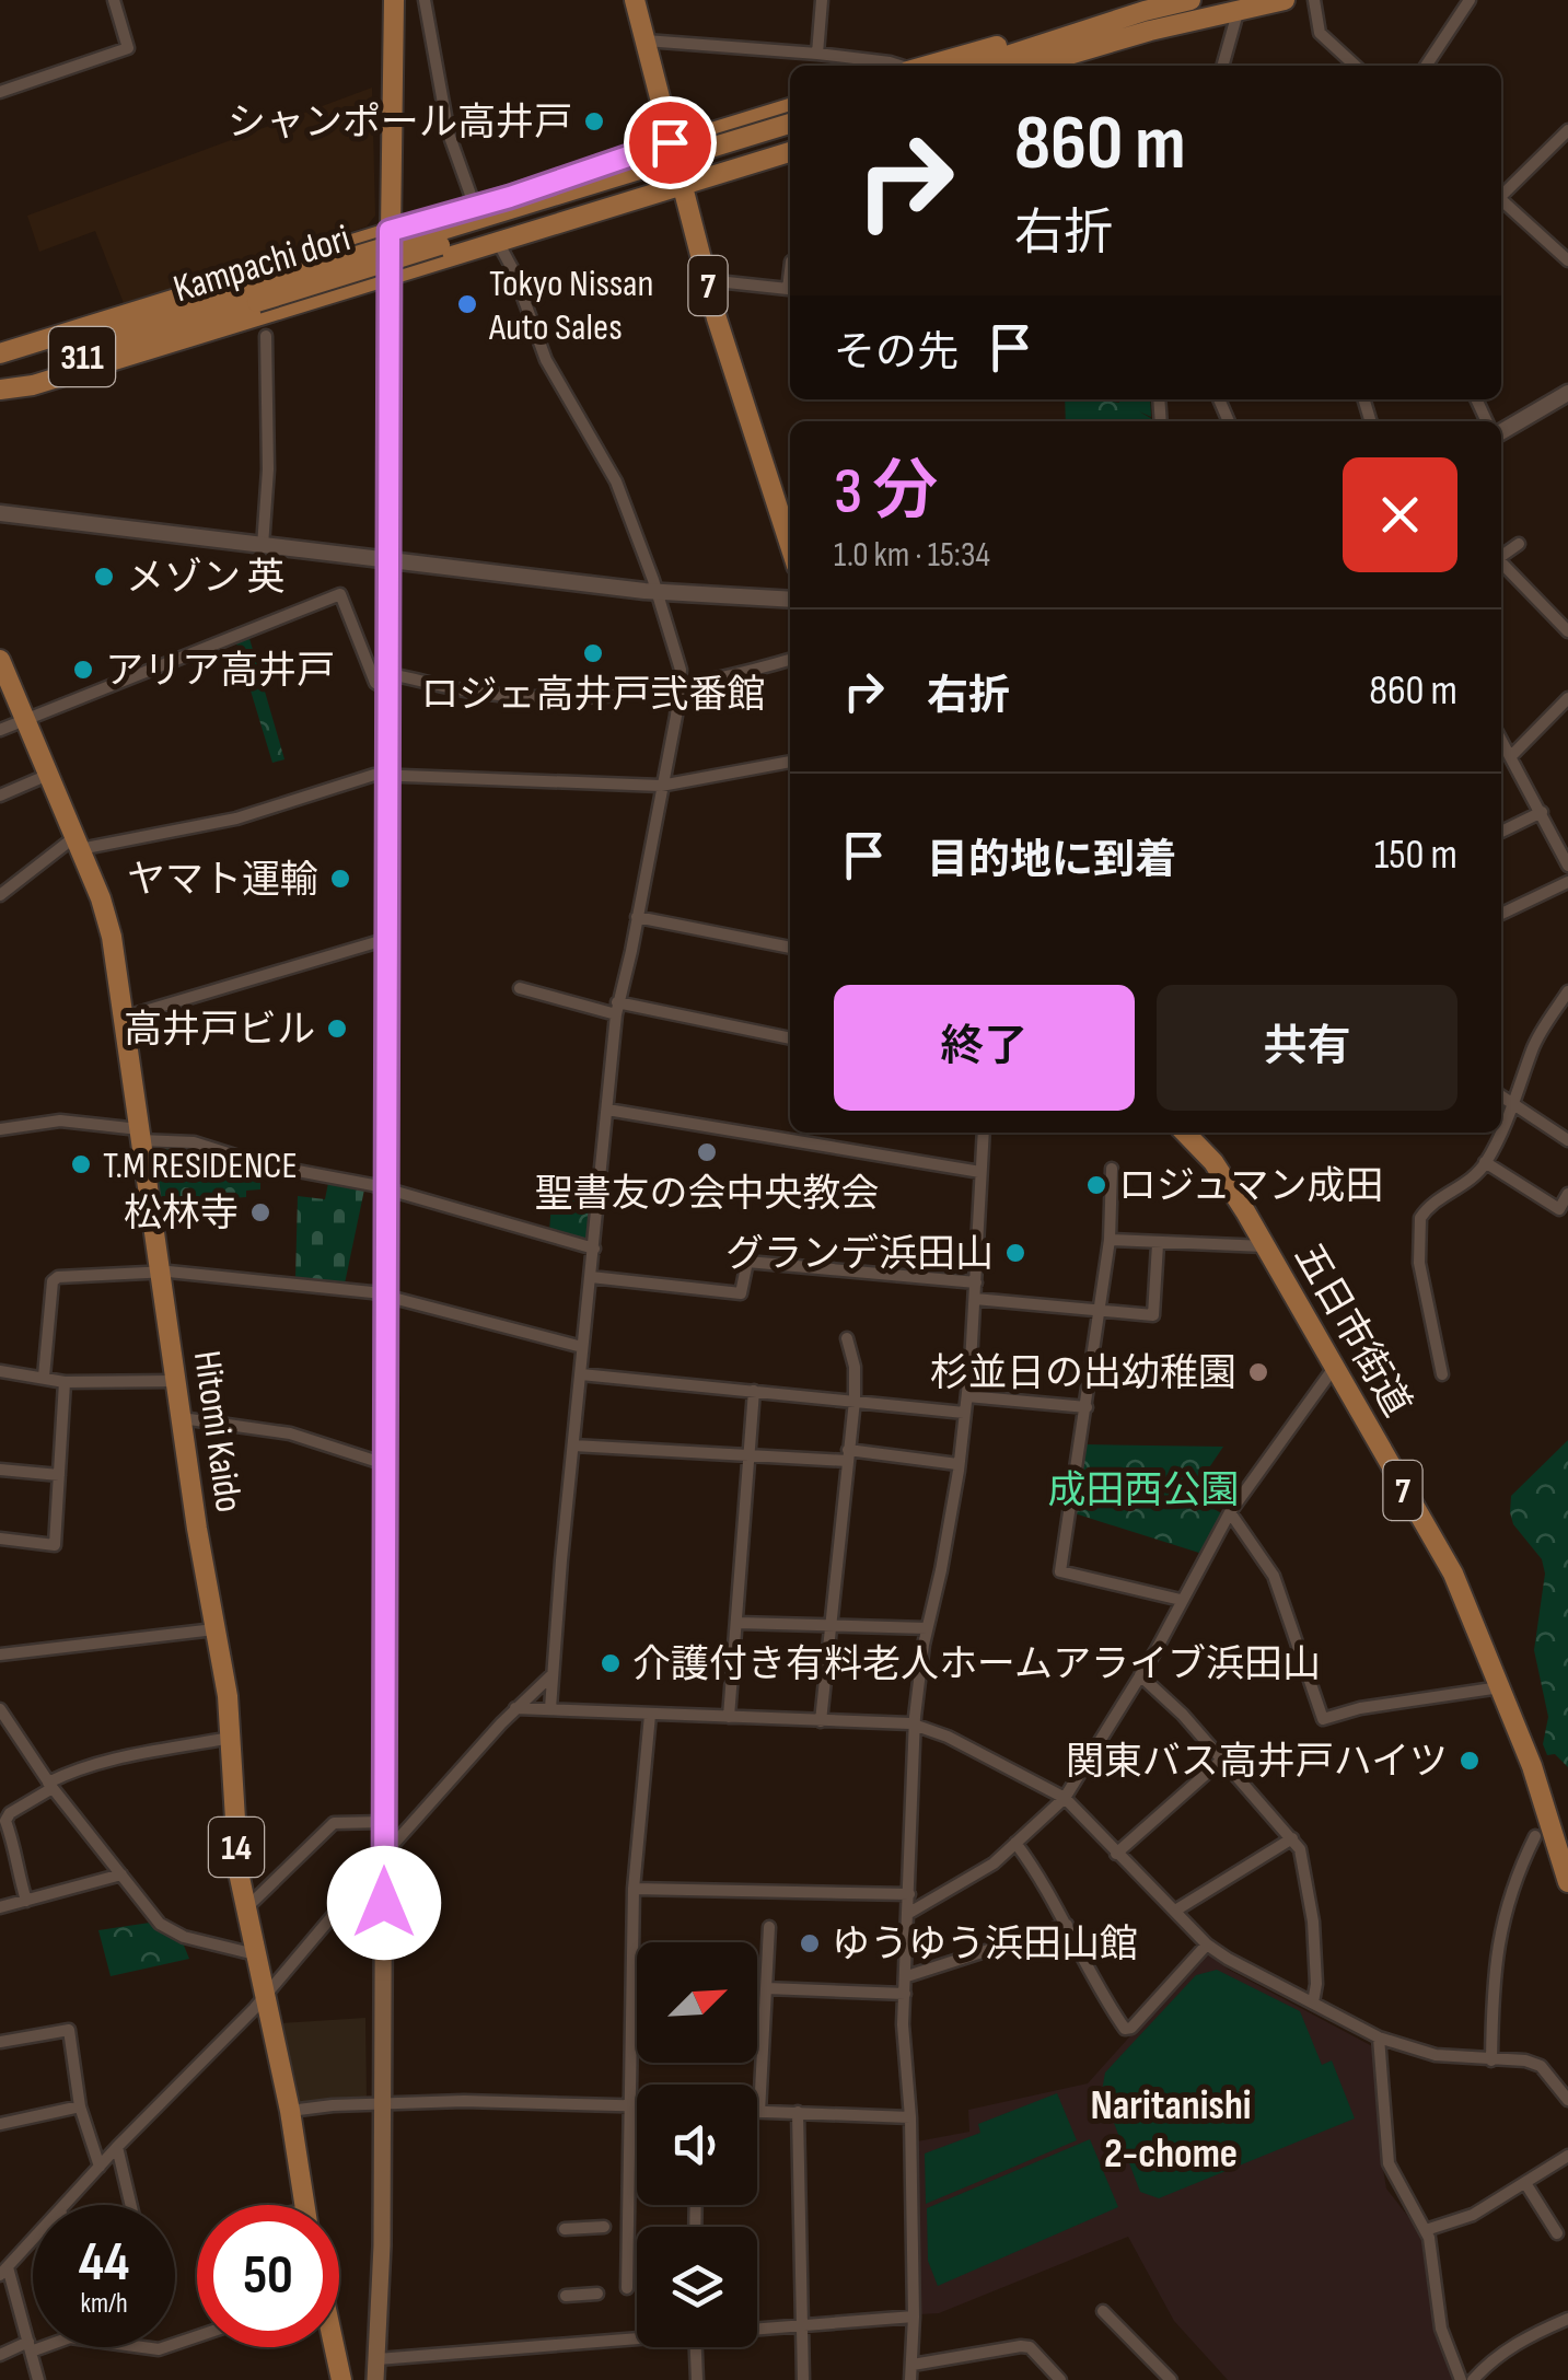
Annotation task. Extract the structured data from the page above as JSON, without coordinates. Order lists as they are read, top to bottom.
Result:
{
  "streets": {
    "main road": [
      "Kampachi dori",
      "7",
      "311",
      "五日市街道",
      "Hitomi Kaido",
      "14"
    ]
  },
  "districts": ["Naritanishi 2-chome"],
  "parks": ["成田西公園"],
  "places": [
    "シャンポール高井戸",
    "Tokyo Nissan Auto Sales",
    "メゾン 英",
    "ロジェ高井戸弐番館",
    "アリア高井戸",
    "ヤマト運輸",
    "高井戸ビル",
    "聖書友の会中央教会",
    "T.M RESIDENCE",
    "ロジュマン成田",
    "松林寺",
    "グランデ浜田山",
    "杉並日の出幼稚園",
    "介護付き有料老人ホームアライブ浜田山",
    "関東バス高井戸ハイツ",
    "ゆうゆう浜田山館"
  ],
  "north": "top right",
  "page": {
    "turn": ["860 m", "右折"],
    "then": "その先",
    "heading": ["3 分", "1.0 km · 15:34"],
    "list": [
      {
        "name": "右折",
        "value": "860 m"
      },
      {
        "name": "目的地に到着",
        "value": "150 m"
      }
    ],
    "buttons": ["終了", "共有"],
    "speed": "44 km/h",
    "limit": "50"
  }
}
